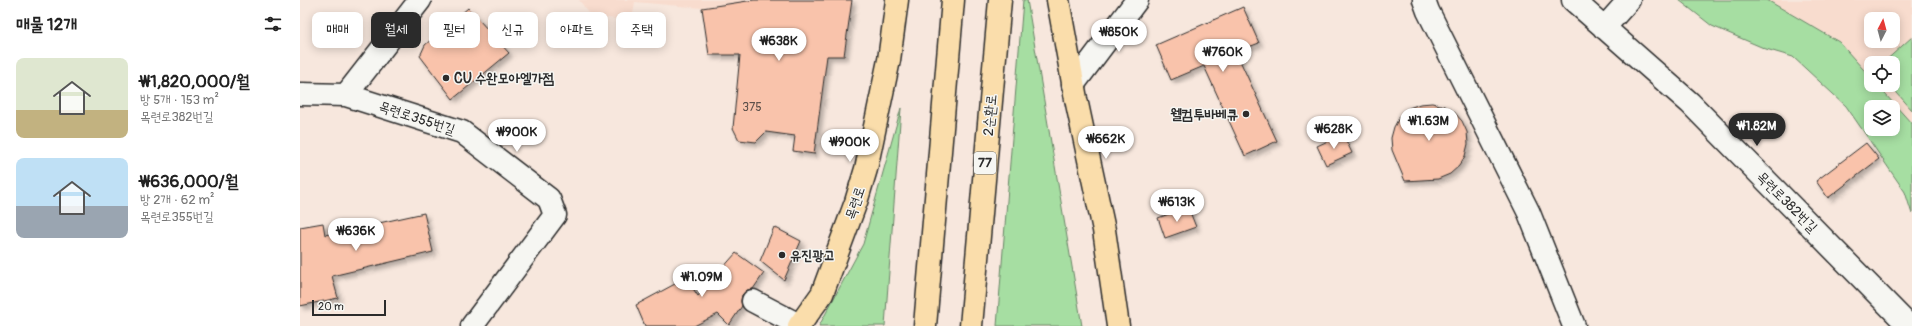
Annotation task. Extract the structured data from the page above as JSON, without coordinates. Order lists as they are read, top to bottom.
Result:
{
  "streets": {
    "main road": ["2순환로", "77", "목련로"],
    "street": ["목련로355번길", "목련로382번길"]
  },
  "places": ["CU 수완모아엘가점", "웰컴투바베큐", "유진광고"],
  "house_numbers": ["375"],
  "scale_bar": "20 m",
  "north": "top",
  "page": {
    "heading": "매물 12개",
    "chip": [
      "매매",
      "월세",
      "필터",
      "신규",
      "아파트",
      "주택"
    ],
    "price": [
      "₩850K",
      "₩638K",
      "₩760K",
      "₩1.63M",
      "₩1.82M",
      "₩628K",
      "₩900K",
      "₩662K",
      "₩900K",
      "₩613K",
      "₩636K",
      "₩1.09M"
    ],
    "list": [
      {
        "name": "₩1,820,000/월",
        "note": "방 5개 · 153 m² · 목련로382번길"
      },
      {
        "name": "₩636,000/월",
        "note": "방 2개 · 62 m² · 목련로355번길"
      }
    ],
    "scale": "20 m"
  }
}
